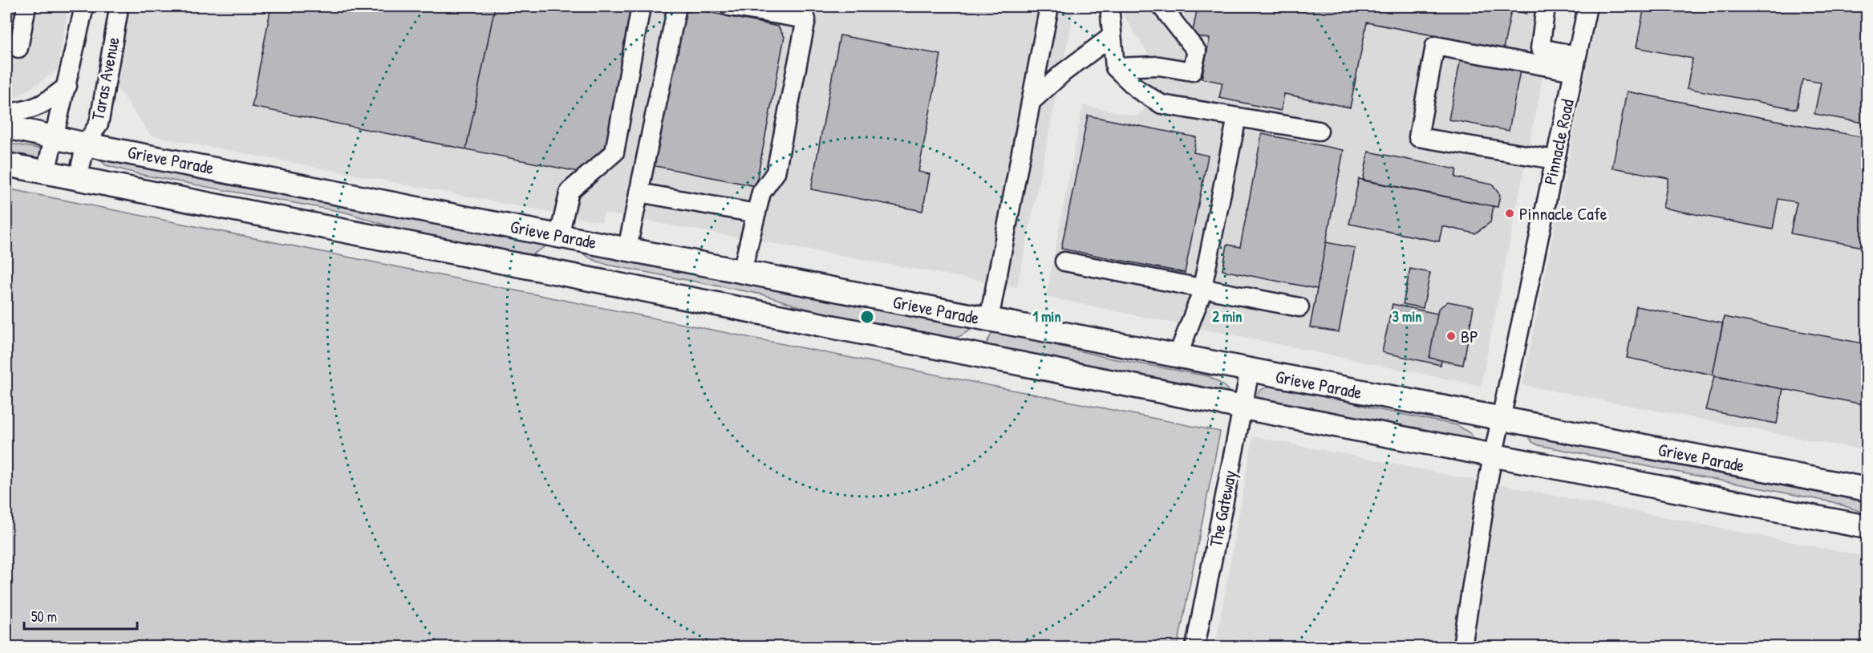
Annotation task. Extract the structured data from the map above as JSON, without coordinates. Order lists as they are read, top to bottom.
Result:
{
  "streets": {
    "main road": ["Grieve Parade"],
    "street": ["Taras Avenue", "Pinnacle Road", "The Gateway"]
  },
  "crossings": [
    ["Taras Avenue", "Grieve Parade"],
    ["Pinnacle Road", "Grieve Parade"],
    ["Grieve Parade", "The Gateway"]
  ],
  "places": ["Pinnacle Cafe", "BP"],
  "scale_bar": "50 m",
  "rings": ["1 min", "2 min", "3 min"]
}
